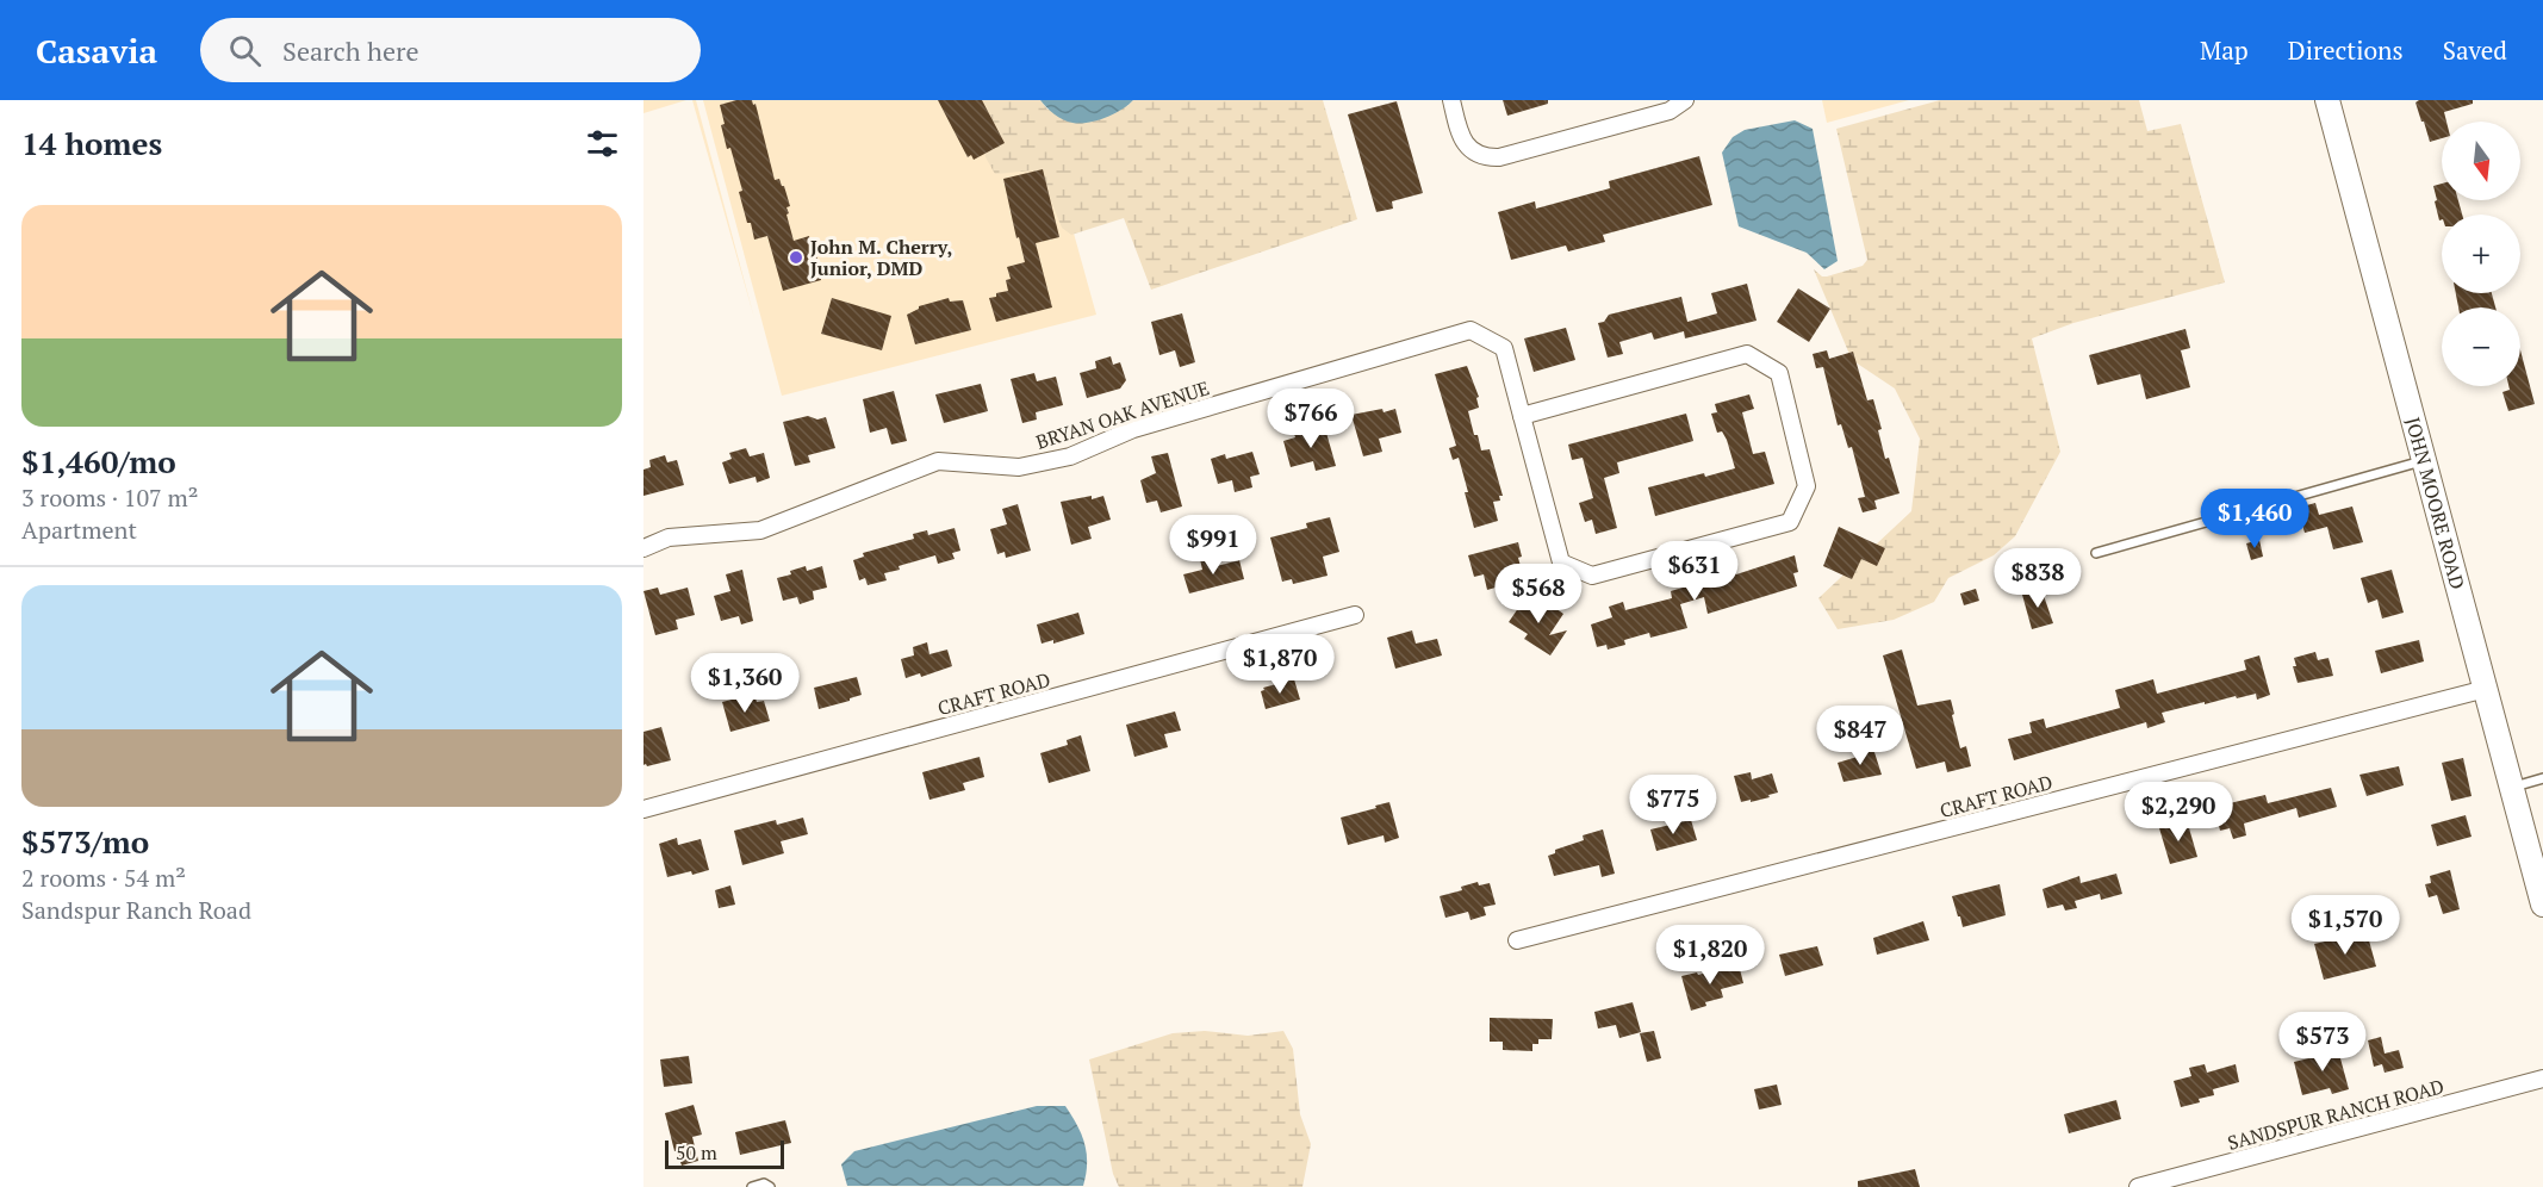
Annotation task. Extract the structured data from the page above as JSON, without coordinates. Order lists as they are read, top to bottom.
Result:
{
  "streets": {
    "street": [
      "BRYAN OAK AVENUE",
      "JOHN MOORE ROAD",
      "CRAFT ROAD",
      "SANDSPUR RANCH ROAD"
    ]
  },
  "crossings": [
    ["JOHN MOORE ROAD", "CRAFT ROAD"]
  ],
  "places": ["John M. Cherry, Junior, DMD"],
  "scale_bar": "50 m",
  "north": "bottom",
  "page": {
    "header": "Casavia",
    "search": "Search here",
    "nav": ["Map", "Directions", "Saved"],
    "heading": "14 homes",
    "map_buttons": ["+", "−"],
    "list": [
      {
        "name": "$1,460/mo",
        "note": "3 rooms · 107 m² · Apartment"
      },
      {
        "name": "$573/mo",
        "note": "2 rooms · 54 m² · Sandspur Ranch Road"
      }
    ],
    "price": [
      "$766",
      "$1,460",
      "$991",
      "$631",
      "$838",
      "$568",
      "$1,870",
      "$1,360",
      "$847",
      "$775",
      "$2,290",
      "$1,570",
      "$1,820",
      "$573"
    ],
    "scale": "50 m"
  }
}
